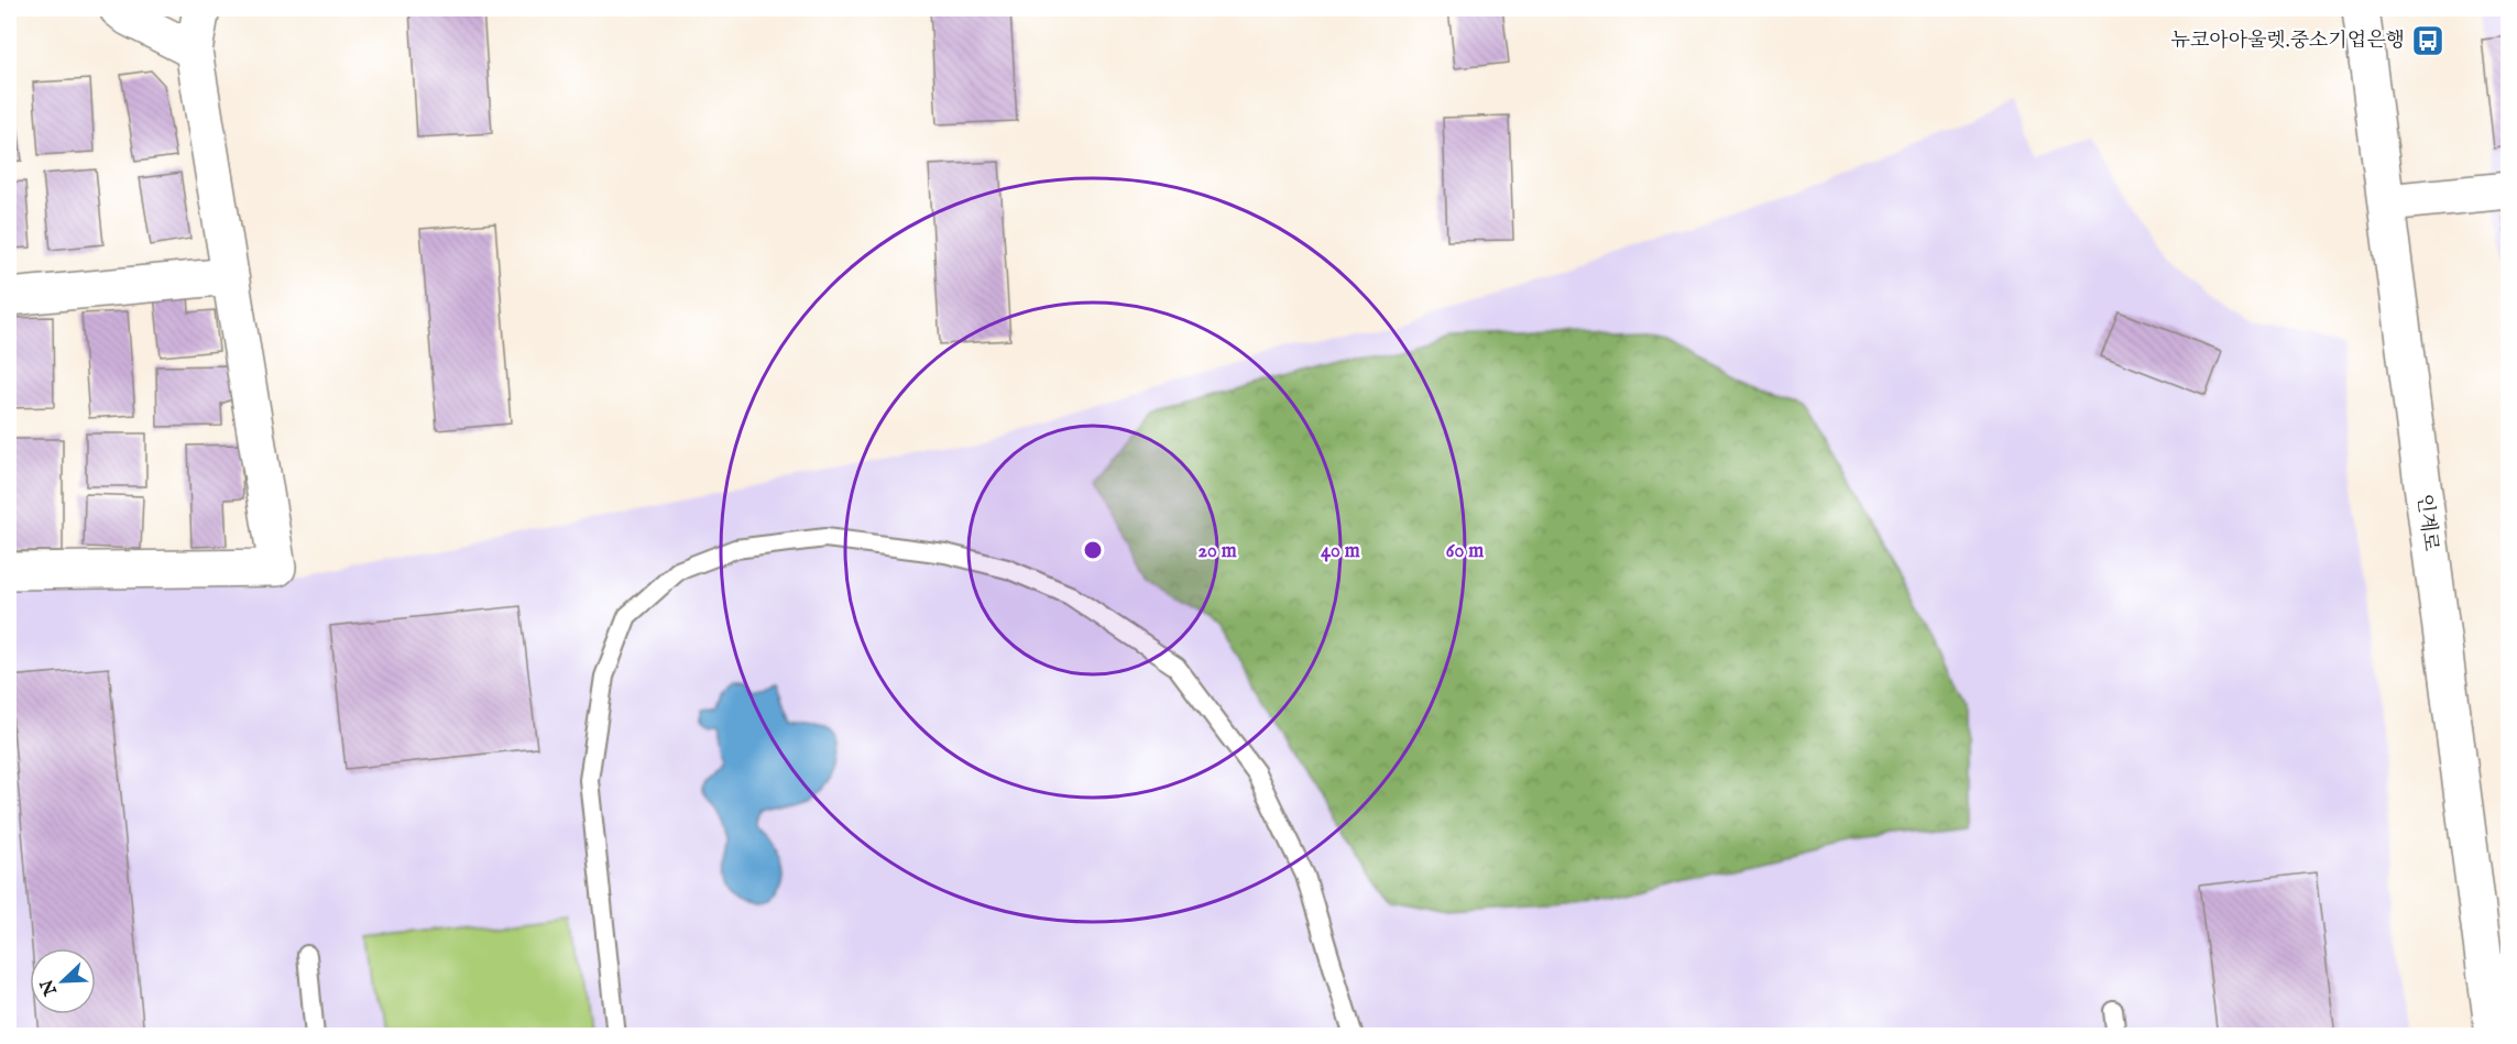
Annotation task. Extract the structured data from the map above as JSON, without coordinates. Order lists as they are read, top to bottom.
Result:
{
  "streets": {
    "street": ["인계로"]
  },
  "places": {
    "bus stop": ["뉴코아아울렛.중소기업은행"]
  },
  "north": "bottom left",
  "rings": ["20 m", "40 m", "60 m"]
}
